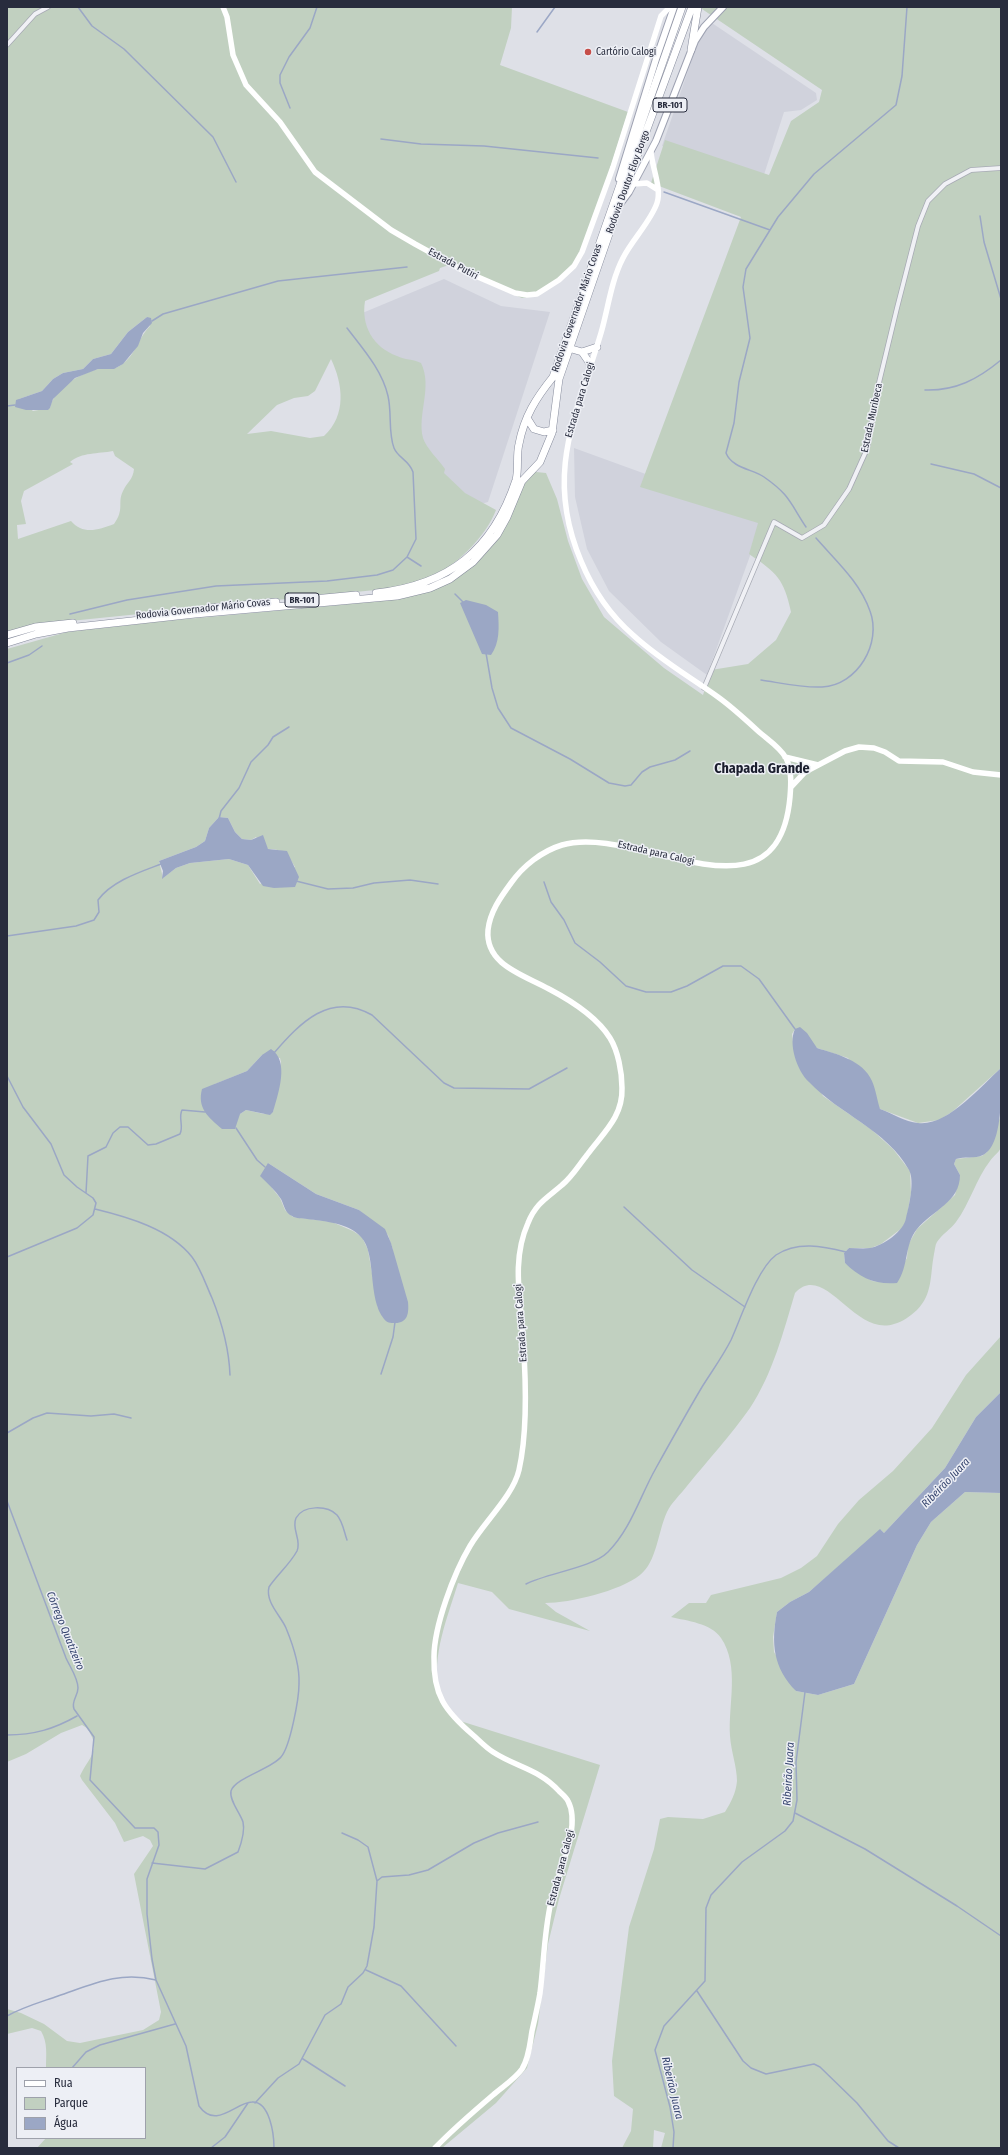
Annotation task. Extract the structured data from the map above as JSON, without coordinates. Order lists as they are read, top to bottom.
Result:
{
  "streets": {
    "highway": ["BR-101", "Rodovia Doutor Eloy Borgo", "Rodovia Governador Mário Covas"],
    "street": ["Estrada Putiri", "Estrada para Calogi", "Estrada Muribeca"]
  },
  "crossings": [
    ["BR-101", "Rodovia Doutor Eloy Borgo"],
    ["Rodovia Doutor Eloy Borgo", "Rodovia Governador Mário Covas"],
    ["Estrada para Calogi", "Estrada Muribeca"]
  ],
  "districts": ["Chapada Grande"],
  "water": ["Ribeirão Juara", "Córrego Quatizeiro"],
  "places": ["Cartório Calogi"],
  "legend": ["Rua", "Parque", "Água"]
}
